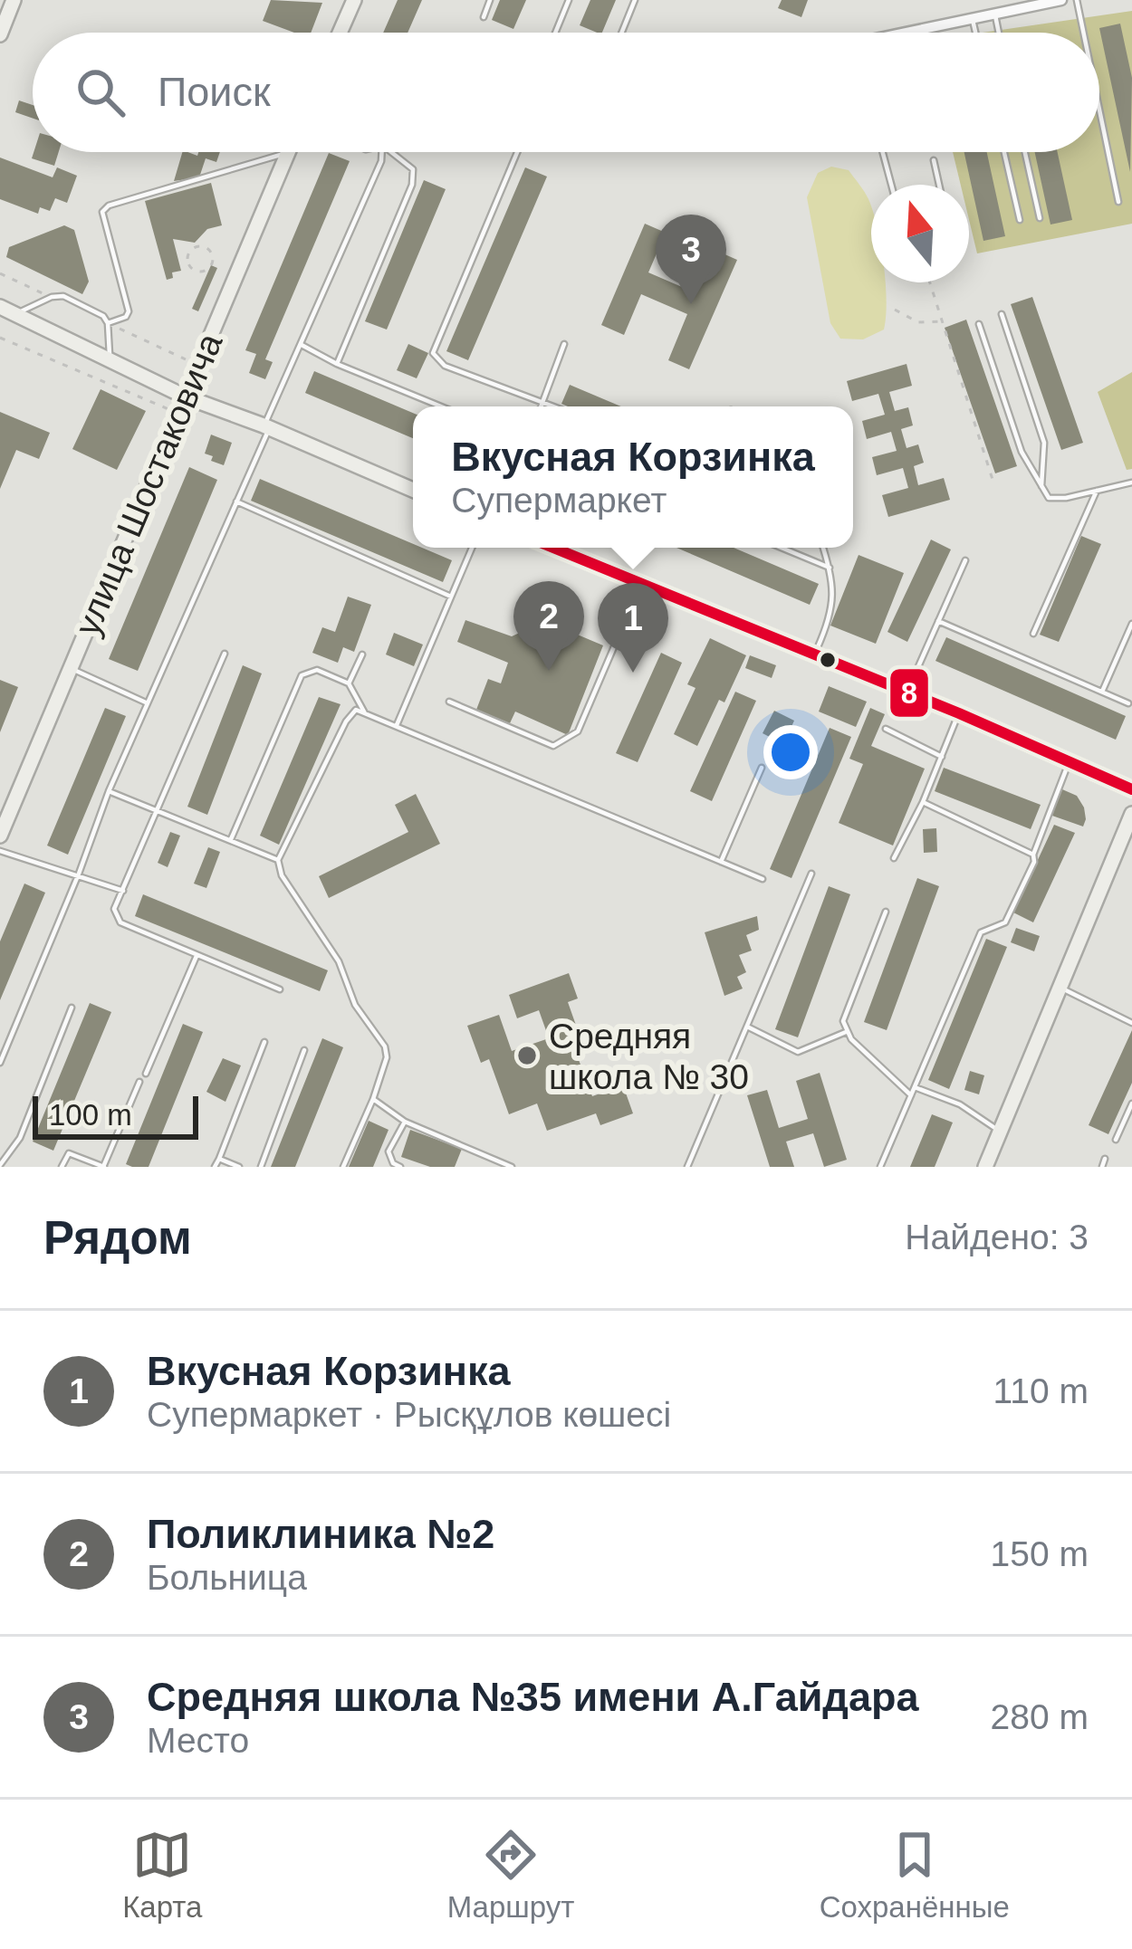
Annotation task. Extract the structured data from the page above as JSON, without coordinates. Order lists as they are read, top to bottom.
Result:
{
  "streets": {
    "street": ["улица Шостаковича"]
  },
  "places": ["Средняя школа № 30"],
  "lines": ["transit line 8"],
  "scale_bar": "100 m",
  "north": "top",
  "page": {
    "search": "Поиск",
    "pins": ["3", "2", "1"],
    "popup": ["Вкусная Корзинка", "Супермаркет"],
    "scale": "100 m",
    "heading": ["Рядом", "Найдено: 3"],
    "list": [
      {
        "mark": "1",
        "name": "Вкусная Корзинка",
        "note": "Супермаркет · Рысқұлов көшесі",
        "value": "110 m"
      },
      {
        "mark": "2",
        "name": "Поликлиника №2",
        "note": "Больница",
        "value": "150 m"
      },
      {
        "mark": "3",
        "name": "Средняя школа №35 имени А.Гайдара",
        "note": "Место",
        "value": "280 m"
      }
    ],
    "nav": ["Карта", "Маршрут", "Сохранённые"]
  }
}
